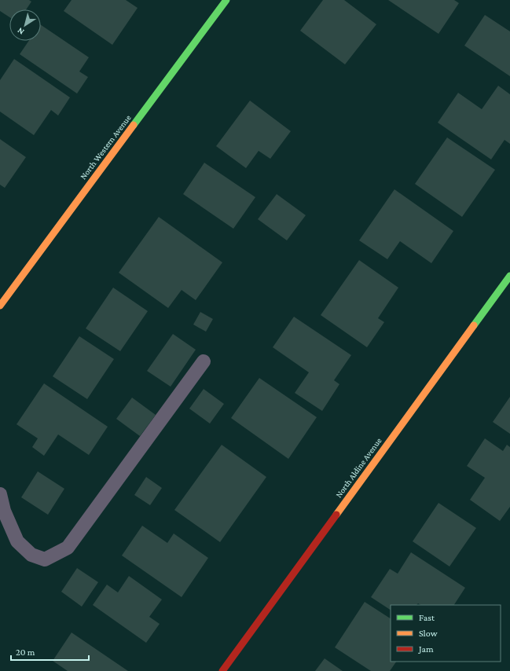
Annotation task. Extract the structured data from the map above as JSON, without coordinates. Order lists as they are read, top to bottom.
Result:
{
  "streets": {
    "street": ["North Western Avenue", "North Aldine Avenue"]
  },
  "legend": ["Fast", "Slow", "Jam"],
  "scale_bar": "20 m",
  "north": "bottom left"
}
